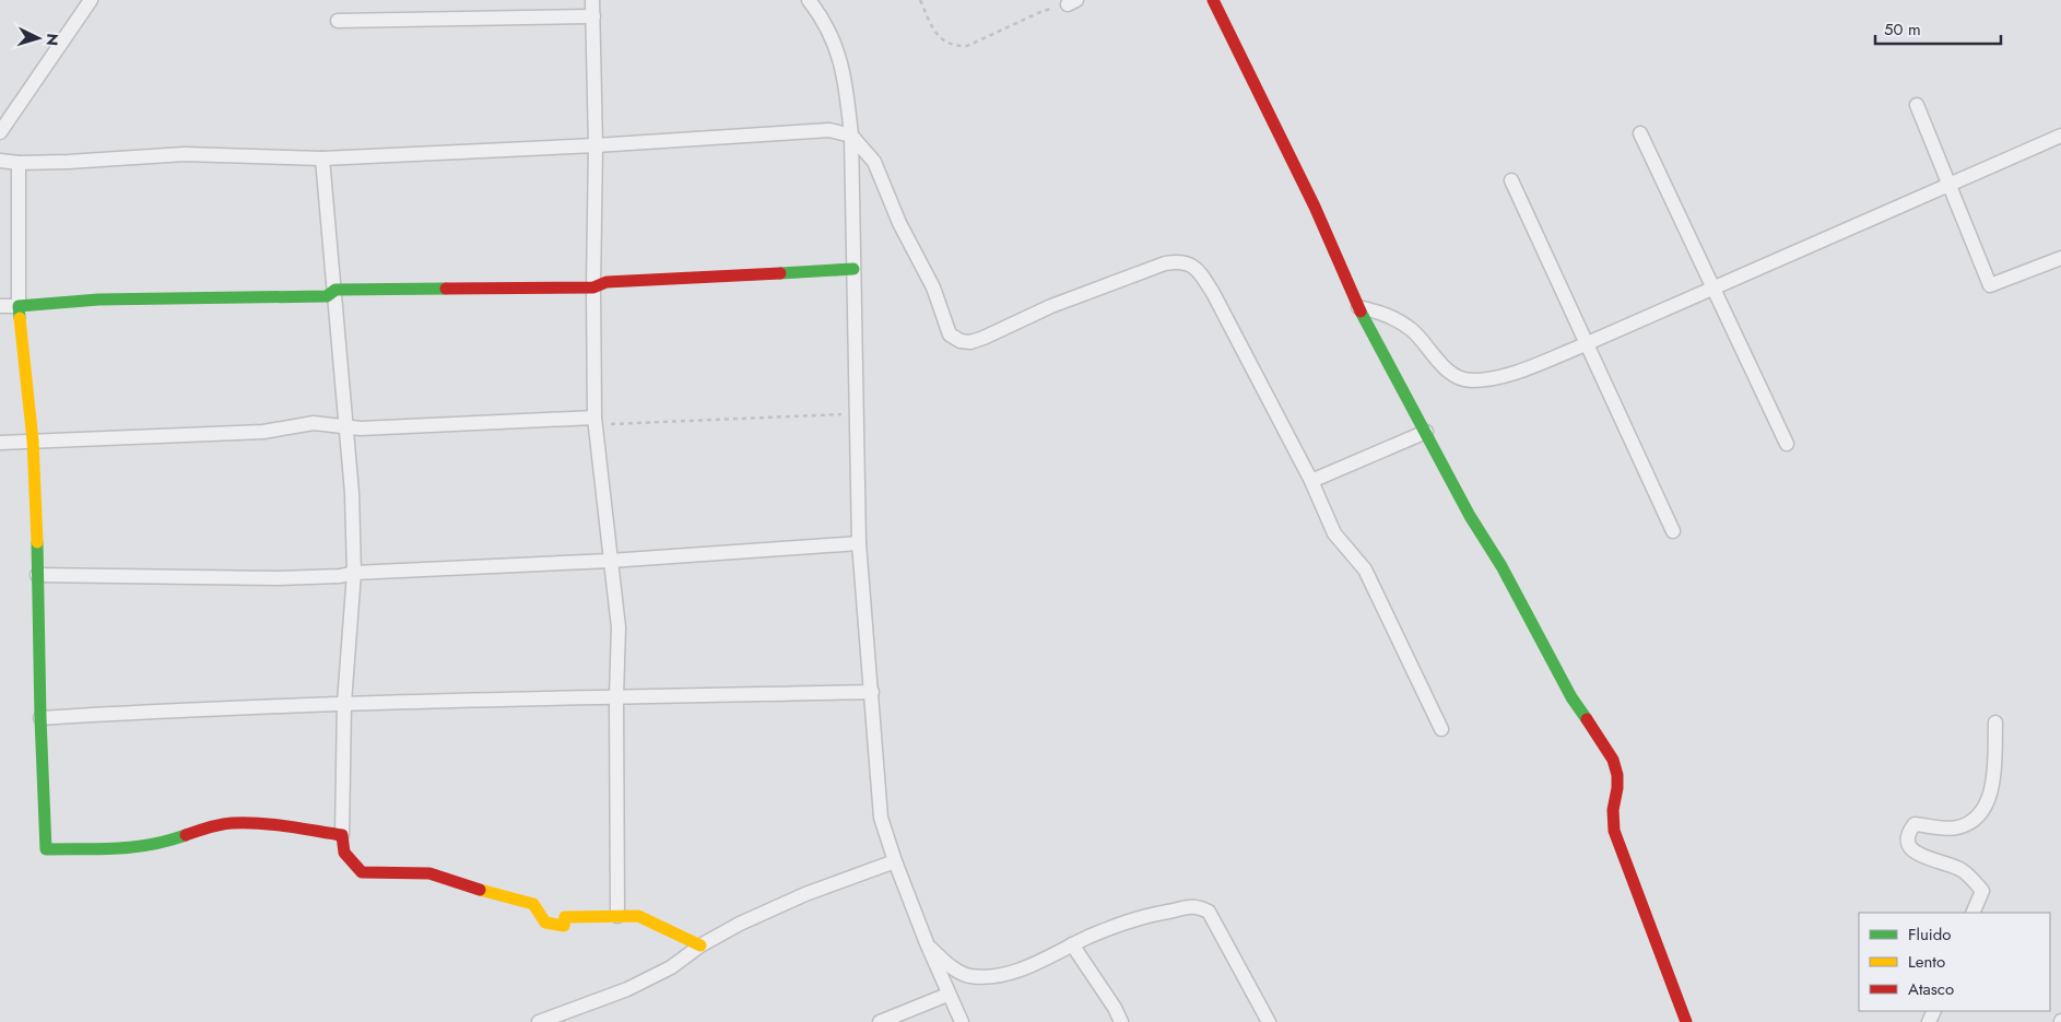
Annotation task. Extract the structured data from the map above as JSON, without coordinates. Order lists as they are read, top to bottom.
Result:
{
  "legend": ["Fluido", "Lento", "Atasco"],
  "scale_bar": "50 m",
  "north": "right"
}
